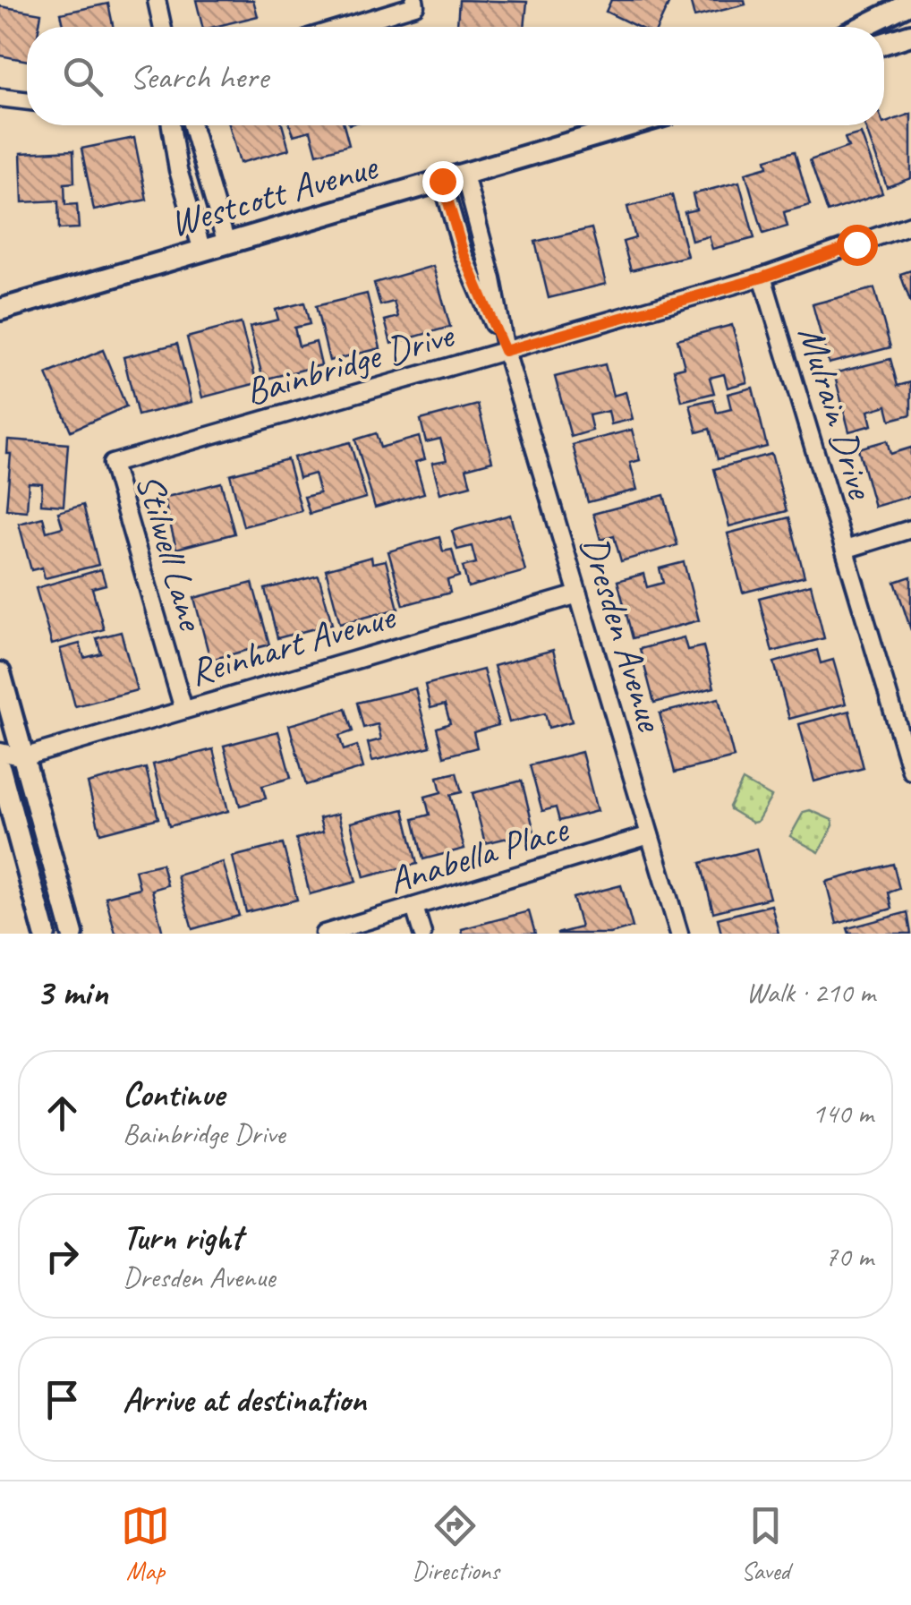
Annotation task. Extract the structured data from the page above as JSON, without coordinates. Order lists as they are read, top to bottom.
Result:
{
  "streets": {
    "street": [
      "Westcott Avenue",
      "Bainbridge Drive",
      "Mulrain Drive",
      "Stilwell Lane",
      "Dresden Avenue",
      "Reinhart Avenue",
      "Anabella Place"
    ]
  },
  "crossings": [
    ["Westcott Avenue", "Dresden Avenue"],
    ["Bainbridge Drive", "Mulrain Drive"],
    ["Bainbridge Drive", "Stilwell Lane"],
    ["Bainbridge Drive", "Dresden Avenue"],
    ["Stilwell Lane", "Reinhart Avenue"],
    ["Dresden Avenue", "Reinhart Avenue"],
    ["Dresden Avenue", "Anabella Place"]
  ],
  "page": {
    "search": "Search here",
    "heading": ["3 min", "Walk · 210 m"],
    "list": [
      ["Continue", "Bainbridge Drive", "140 m"],
      ["Turn right", "Dresden Avenue", "70 m"],
      "Arrive at destination"
    ],
    "nav": ["Map", "Directions", "Saved"]
  }
}
